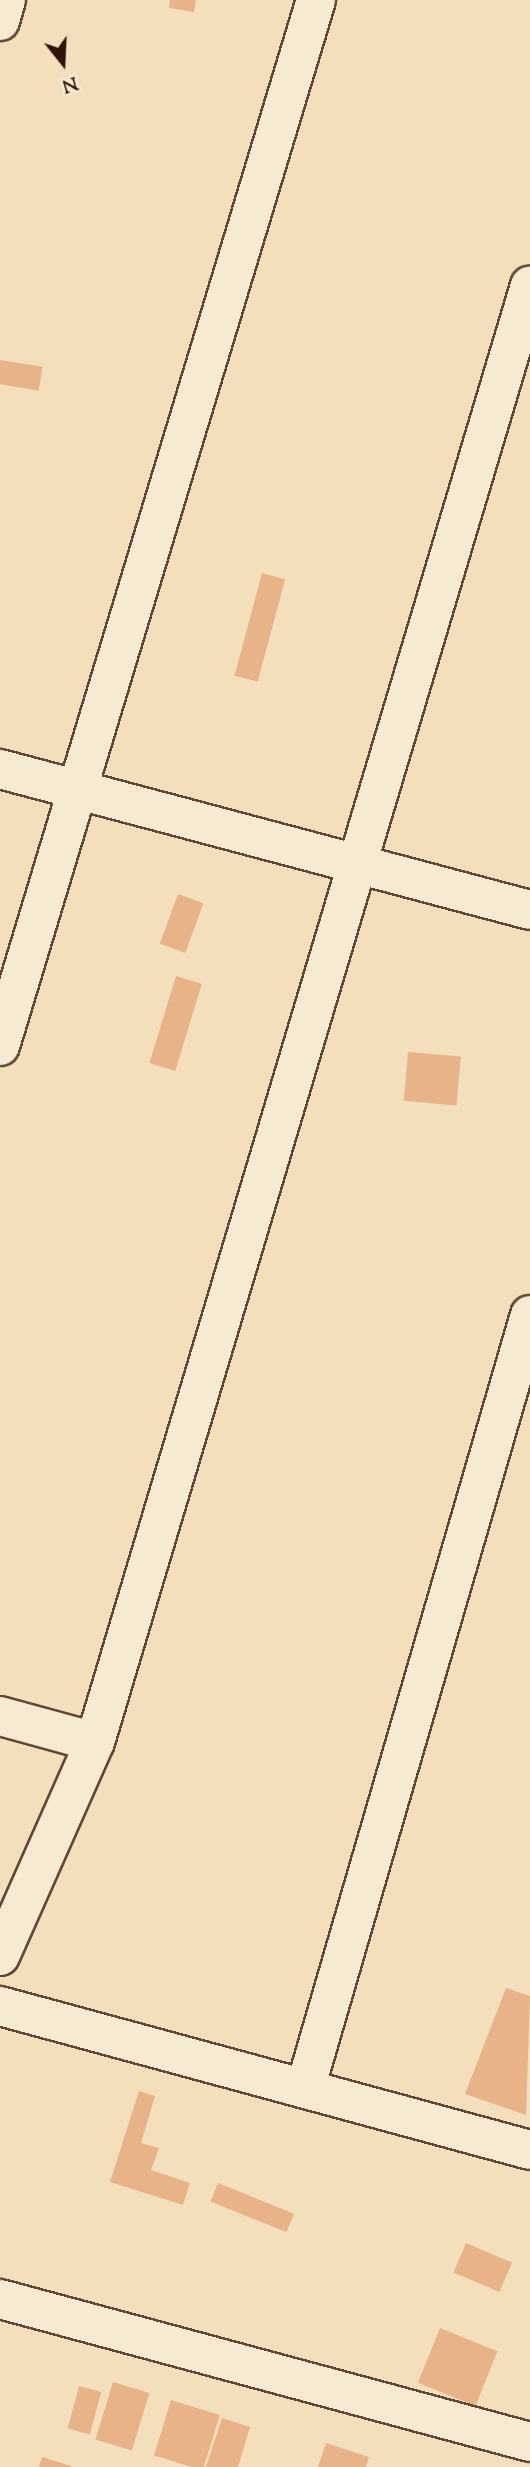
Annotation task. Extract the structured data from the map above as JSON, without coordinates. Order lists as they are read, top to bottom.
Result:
{
  "north": "bottom"
}
